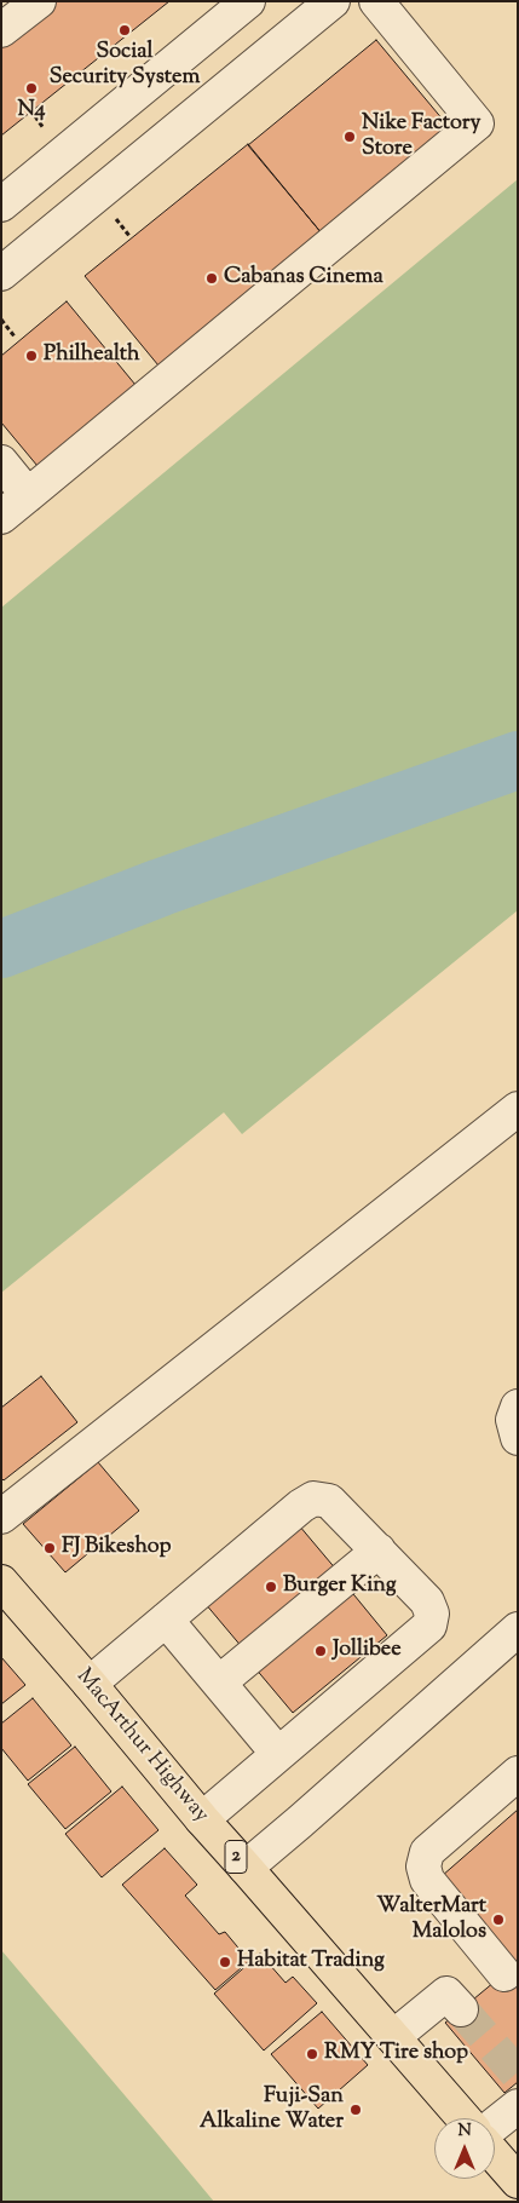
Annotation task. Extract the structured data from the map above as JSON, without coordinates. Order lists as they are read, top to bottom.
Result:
{
  "streets": {
    "highway": ["MacArthur Highway", "2"]
  },
  "places": [
    "Social Security System",
    "N4",
    "Nike Factory Store",
    "Cabanas Cinema",
    "Philhealth",
    "FJ Bikeshop",
    "Burger King",
    "Jollibee",
    "WalterMart Malolos",
    "Habitat Trading",
    "RMY Tire shop",
    "Fuji-San Alkaline Water"
  ],
  "north": "top"
}
